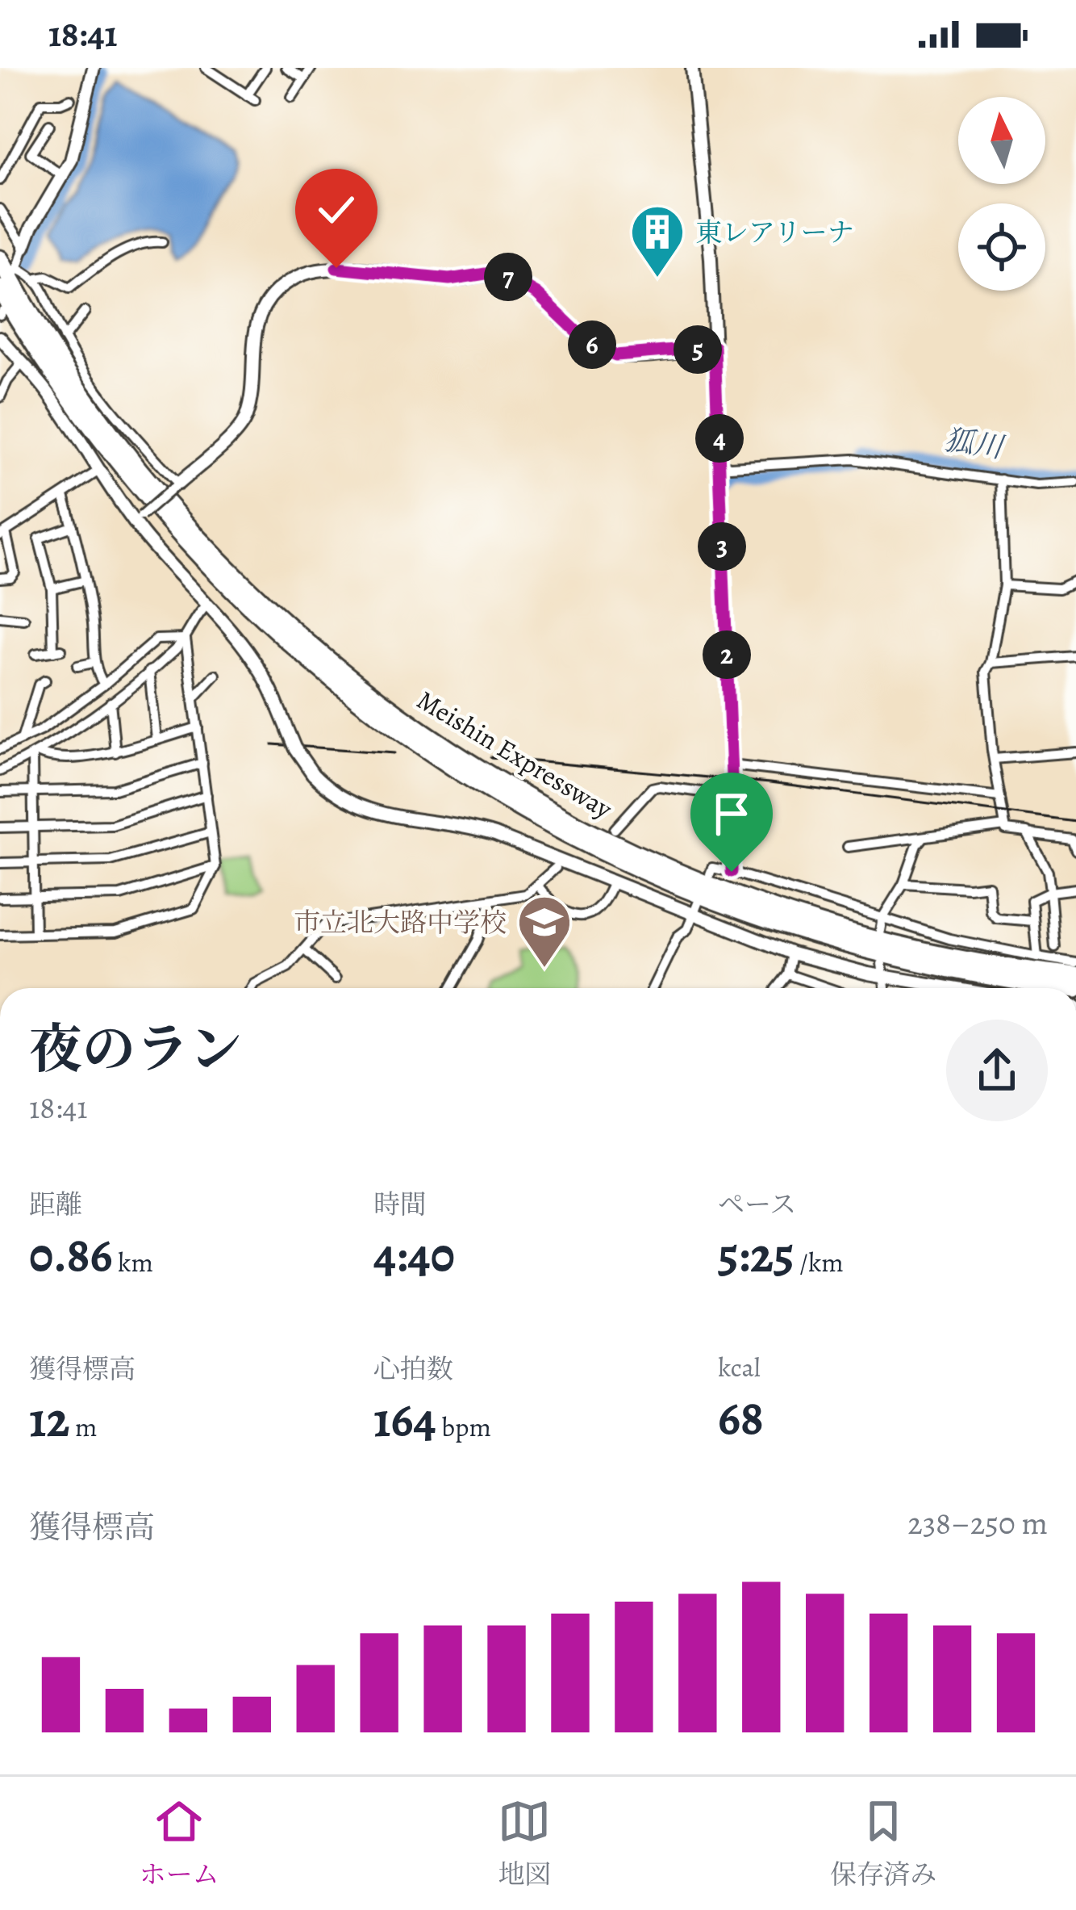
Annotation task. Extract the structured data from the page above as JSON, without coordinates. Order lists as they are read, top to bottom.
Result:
{
  "streets": {
    "highway": ["Meishin Expressway"]
  },
  "water": ["狐川"],
  "places": {
    "building": ["東レアリーナ"],
    "school or university": ["市立北大路中学校"]
  },
  "north": "top",
  "page": {
    "status": "18:41",
    "pins": [
      "7",
      "6",
      "5",
      "4",
      "3",
      "2"
    ],
    "heading": ["夜のラン", "18:41"],
    "stats": [
      ["距離", "0.86 km"],
      ["時間", "4:40"],
      ["ペース", "5:25 /km"],
      ["獲得標高", "12 m"],
      ["心拍数", "164 bpm"],
      ["kcal", "68"]
    ],
    "chart": ["獲得標高", "238–250 m"],
    "tabs": ["ホーム", "地図", "保存済み"]
  }
}
